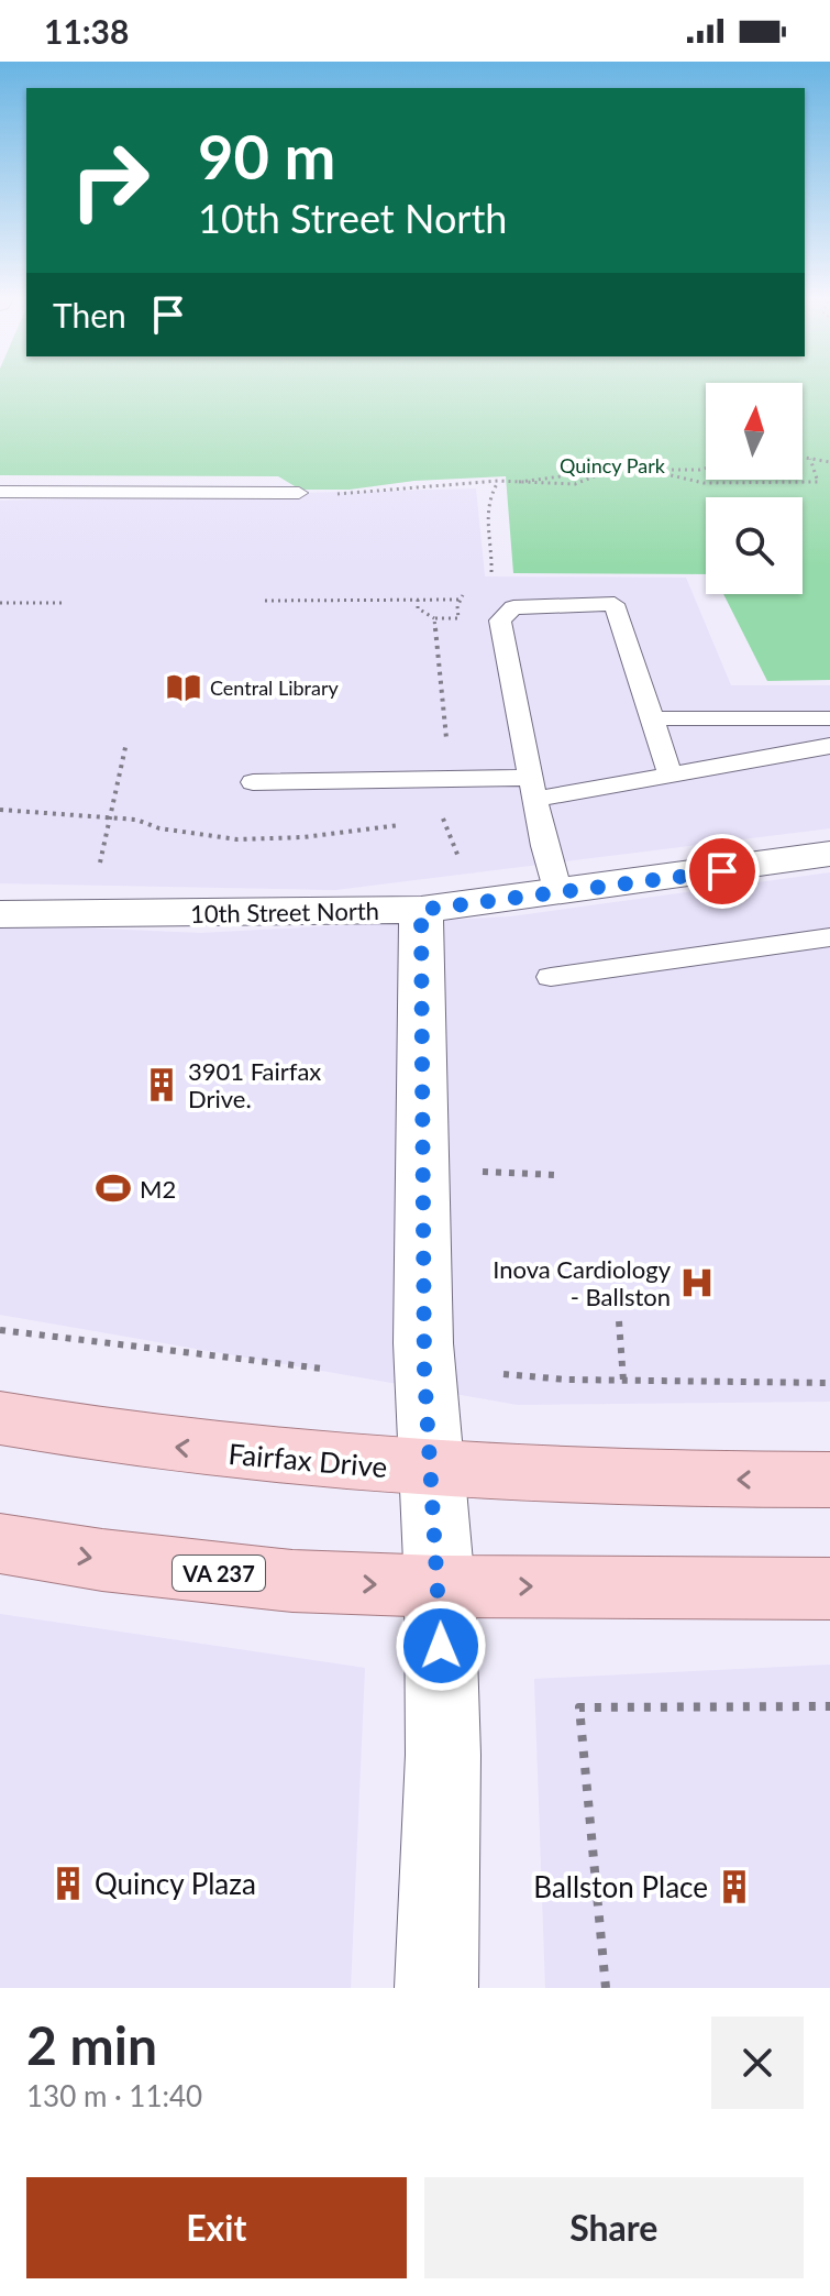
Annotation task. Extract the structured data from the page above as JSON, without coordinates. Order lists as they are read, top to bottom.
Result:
{
  "streets": {
    "main road": ["Fairfax Drive", "VA 237"],
    "street": ["10th Street North"]
  },
  "parks": ["Quincy Park"],
  "places": {
    "library": ["Central Library"],
    "building": ["3901 Fairfax Drive.", "Quincy Plaza", "Ballston Place"],
    "sports": ["M2"],
    "hospital": ["Inova Cardiology - Ballston"]
  },
  "north": "top",
  "page": {
    "status": "11:38",
    "turn": ["90 m", "10th Street North"],
    "then": "Then",
    "heading": ["2 min", "130 m · 11:40"],
    "buttons": ["Exit", "Share"]
  }
}
